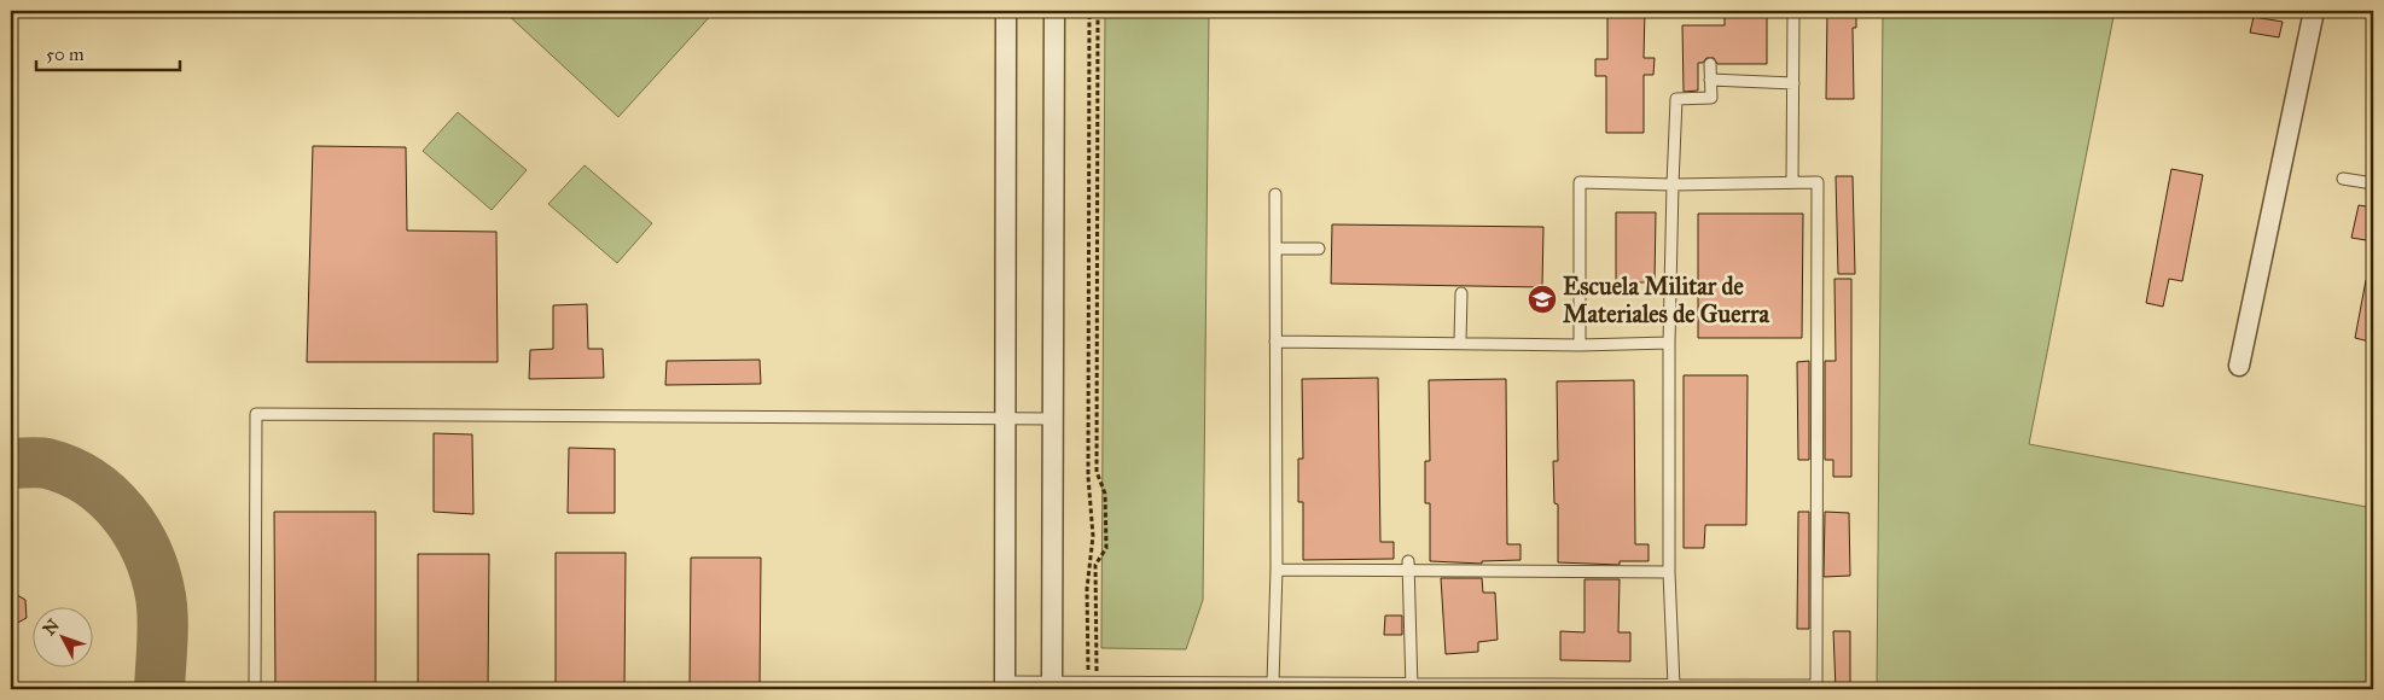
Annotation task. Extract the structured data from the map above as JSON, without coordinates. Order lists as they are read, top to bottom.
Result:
{
  "places": {
    "school or university": ["Escuela Militar de Materiales de Guerra"]
  },
  "scale_bar": "50 m",
  "north": "top left"
}
